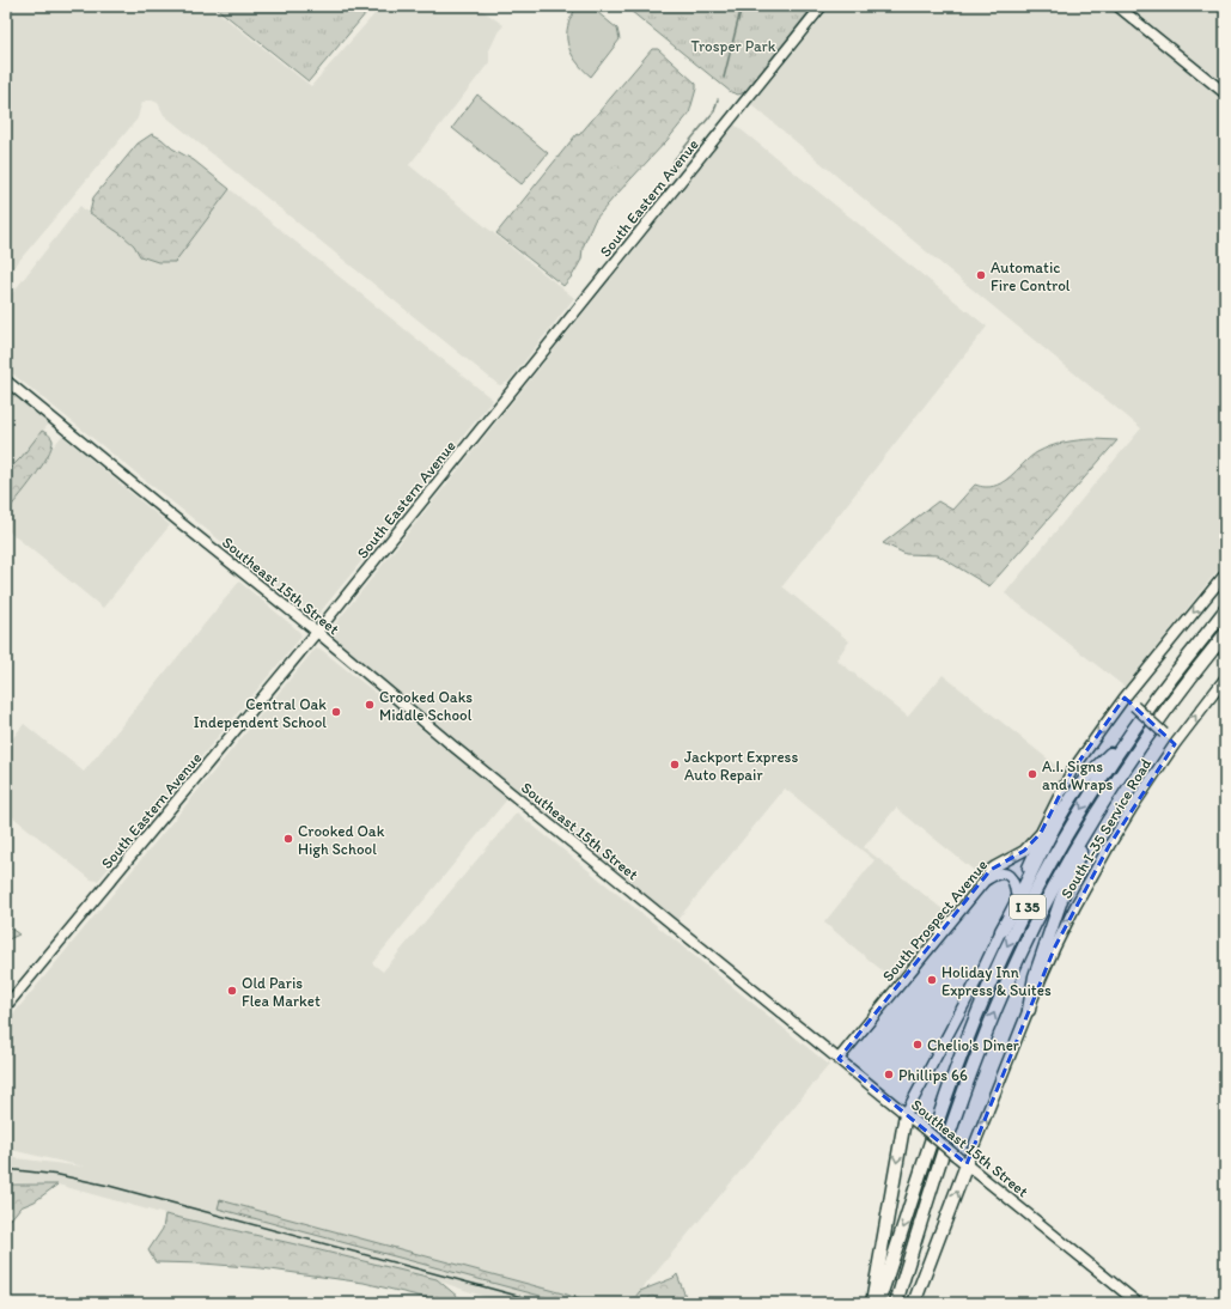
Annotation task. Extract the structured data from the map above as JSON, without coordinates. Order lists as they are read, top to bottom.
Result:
{
  "streets": {
    "highway": ["I 35"],
    "main road": [
      "South Eastern Avenue",
      "Southeast 15th Street",
      "South I-35 Service Road",
      "South Prospect Avenue"
    ]
  },
  "crossings": [
    ["South Eastern Avenue", "Southeast 15th Street"],
    ["Southeast 15th Street", "South I-35 Service Road"],
    ["Southeast 15th Street", "South Prospect Avenue"]
  ],
  "one_way": ["South Prospect Avenue"],
  "parks": ["Trosper Park"],
  "places": [
    "Automatic Fire Control",
    "Crooked Oaks Middle School",
    "Central Oak Independent School",
    "Jackport Express Auto Repair",
    "A.I. Signs and Wraps",
    "Crooked Oak High School",
    "Holiday Inn Express & Suites",
    "Old Paris Flea Market",
    "Chelio's Diner",
    "Phillips 66"
  ]
}
